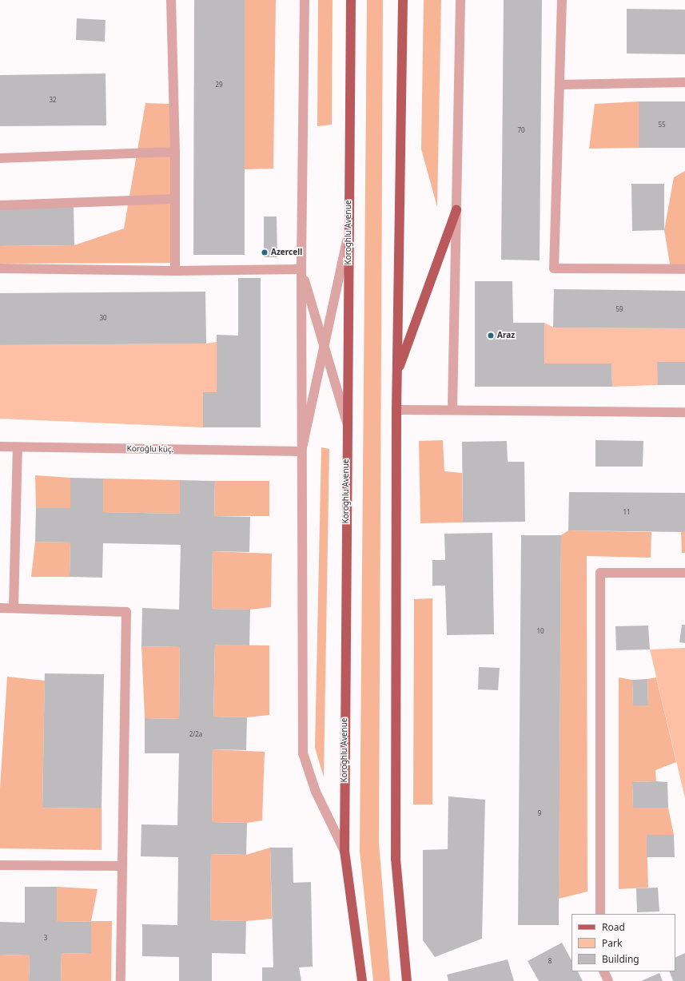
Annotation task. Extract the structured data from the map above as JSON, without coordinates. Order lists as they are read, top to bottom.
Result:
{
  "streets": {
    "main road": ["Koroghlu Avenue"],
    "street": ["Koroğlu küç."]
  },
  "places": ["Azercell", "Araz"],
  "house_numbers": [
    "29",
    "32",
    "55",
    "70",
    "59",
    "30",
    "11",
    "10",
    "2/2a",
    "9",
    "3",
    "8"
  ],
  "legend": ["Road", "Park", "Building"]
}
